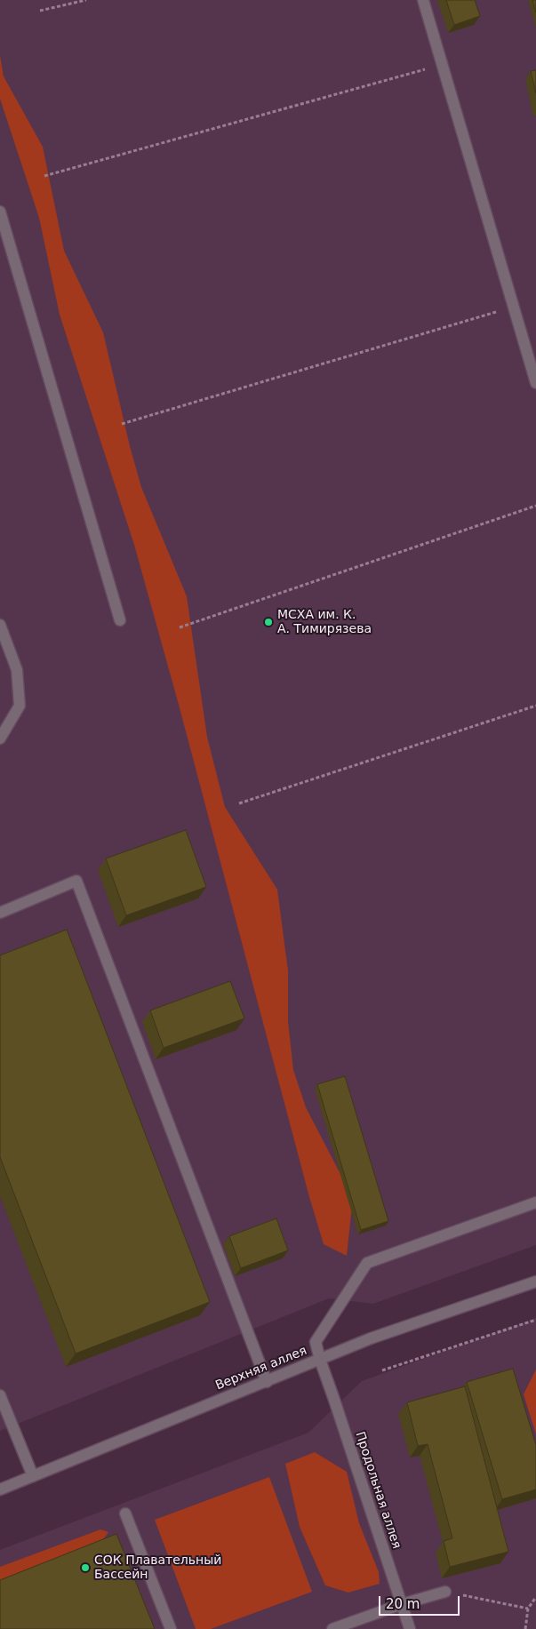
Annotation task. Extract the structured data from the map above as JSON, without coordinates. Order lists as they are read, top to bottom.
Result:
{
  "streets": {
    "street": ["Верхняя аллея", "Продольная аллея"]
  },
  "crossings": [
    ["Верхняя аллея", "Продольная аллея"]
  ],
  "places": ["МСХА им. К. А. Тимирязева", "СОК Плавательный Бассейн"],
  "scale_bar": "20 m"
}
